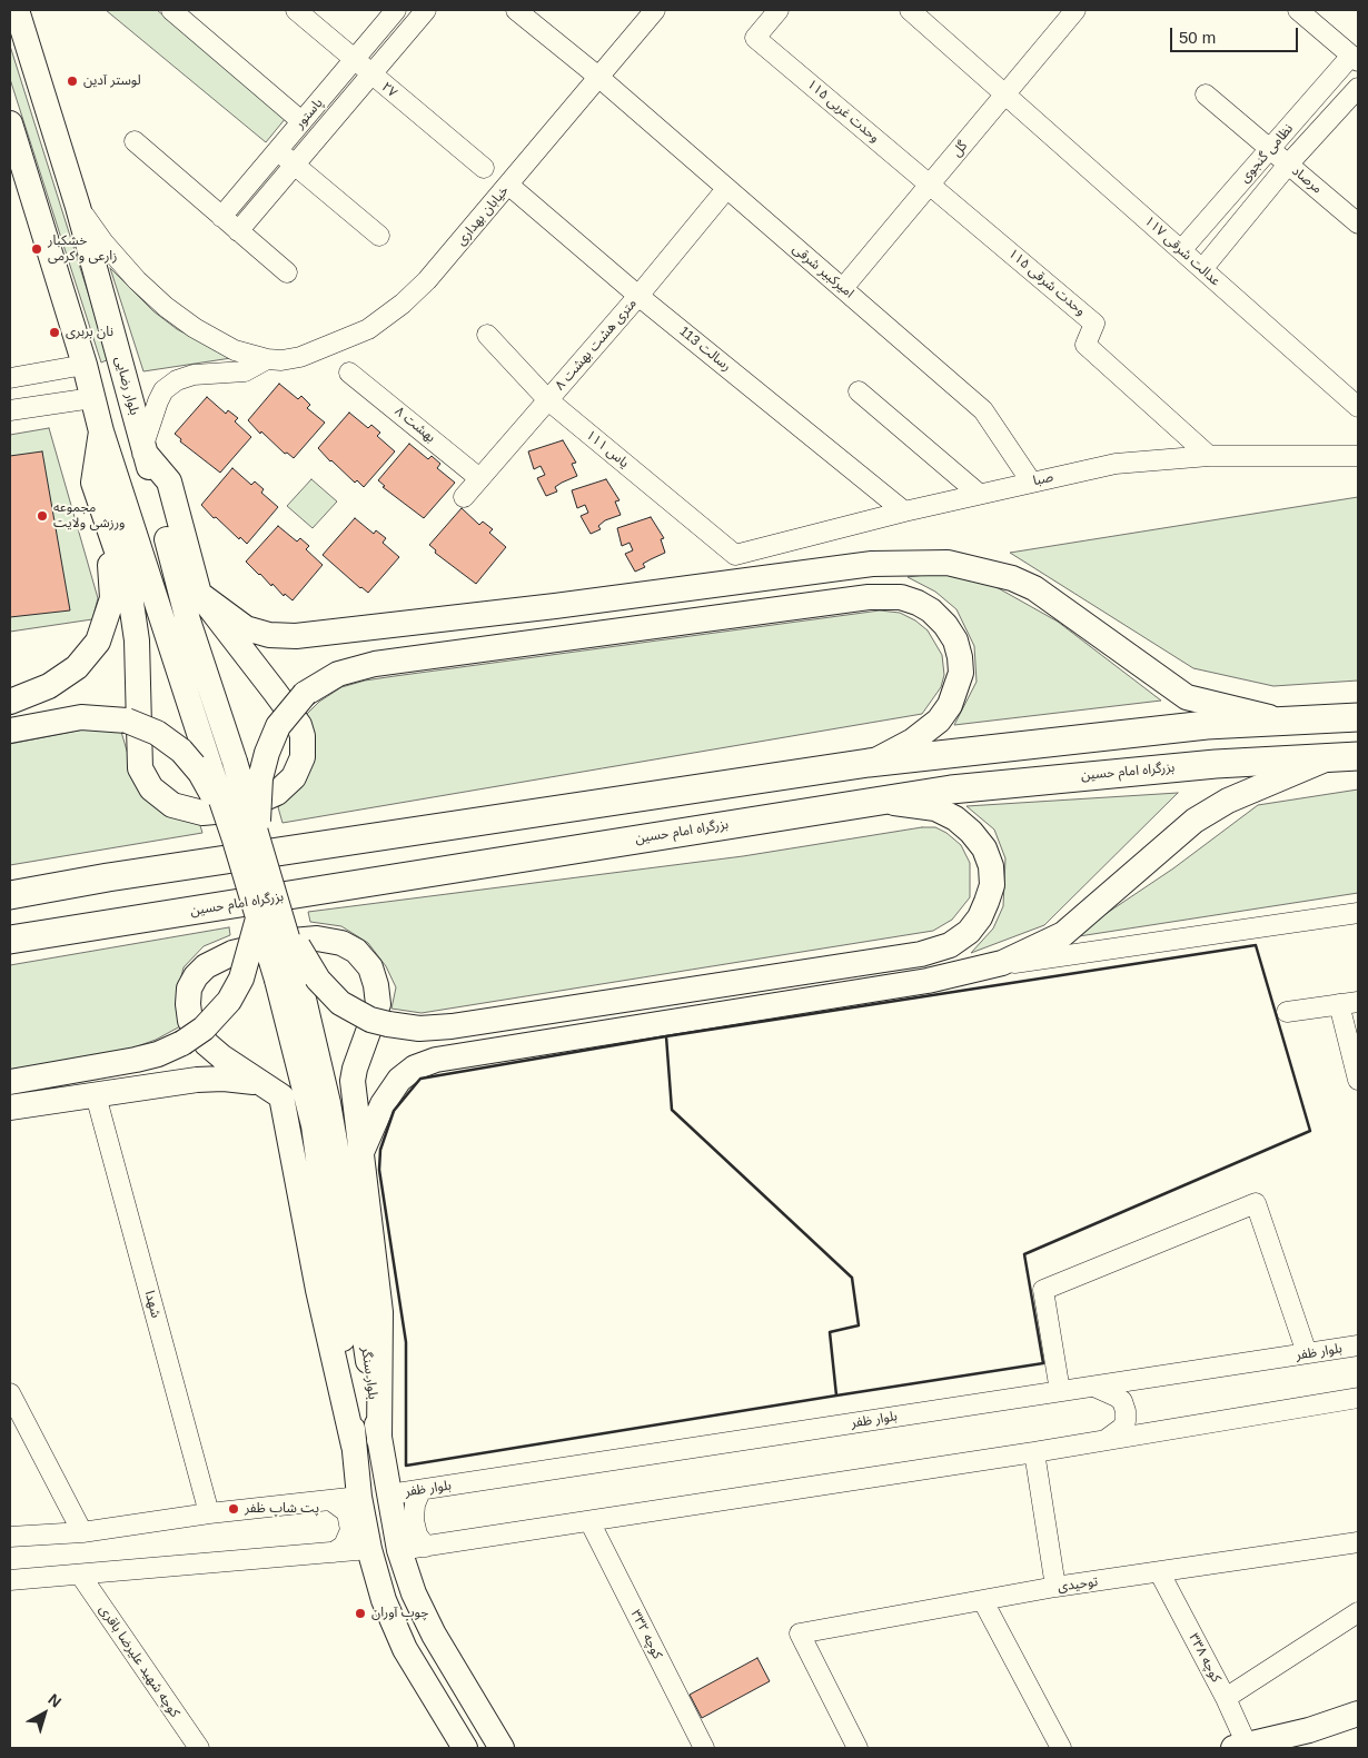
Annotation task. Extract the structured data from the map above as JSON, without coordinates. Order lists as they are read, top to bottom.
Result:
{
  "streets": {
    "highway": ["بزرگراه امام حسین"],
    "main road": ["بلوار رضایی", "بلوار سنگر"],
    "street": [
      "۲۷",
      "۱۱۵ وحدت غربی",
      "پاستور",
      "گل",
      "نظامی گنجوی",
      "مرصاد",
      "خیابان بهداری",
      "۱۱۷ عدالت شرقی",
      "امیرکبیر شرقی",
      "۱۱۵ وحدت شرقی",
      "۸ متری هشت بهشت",
      "رسالت 113",
      "۸ بهشت",
      "یاس ۱۱۱",
      "صبا",
      "شهدا",
      "بلوار ظفر",
      "توحیدی",
      "کوچه ۳۳۲",
      "کوچه ۳۳۸",
      "کوچه شهید علیرضا باقری"
    ]
  },
  "crossings": [
    ["۲۷", "پاستور"],
    ["۱۱۵ وحدت غربی", "گل"],
    ["۱۱۵ وحدت غربی", "۱۱۵ وحدت شرقی"],
    ["گل", "۱۱۷ عدالت شرقی"],
    ["گل", "امیرکبیر شرقی"],
    ["گل", "۱۱۵ وحدت شرقی"],
    ["نظامی گنجوی", "مرصاد"],
    ["نظامی گنجوی", "۱۱۷ عدالت شرقی"],
    ["خیابان بهداری", "امیرکبیر شرقی"],
    ["خیابان بهداری", "رسالت 113"],
    ["خیابان بهداری", "بلوار رضایی"],
    ["امیرکبیر شرقی", "۸ متری هشت بهشت"],
    ["امیرکبیر شرقی", "صبا"],
    ["۱۱۵ وحدت شرقی", "صبا"],
    ["۸ متری هشت بهشت", "رسالت 113"],
    ["۸ متری هشت بهشت", "۸ بهشت"],
    ["۸ متری هشت بهشت", "یاس ۱۱۱"],
    ["رسالت 113", "صبا"],
    ["یاس ۱۱۱", "صبا"],
    ["بلوار ظفر", "بلوار سنگر"],
    ["توحیدی", "کوچه ۳۳۸"]
  ],
  "places": [
    "لوستر آدین",
    "خشکبار زارعی و کرمی",
    "نان بربری",
    "مجموعه ورزشی ولایت",
    "پت شاپ ظفر",
    "چوب آوران"
  ],
  "scale_bar": "50 m",
  "north": "top right"
}
